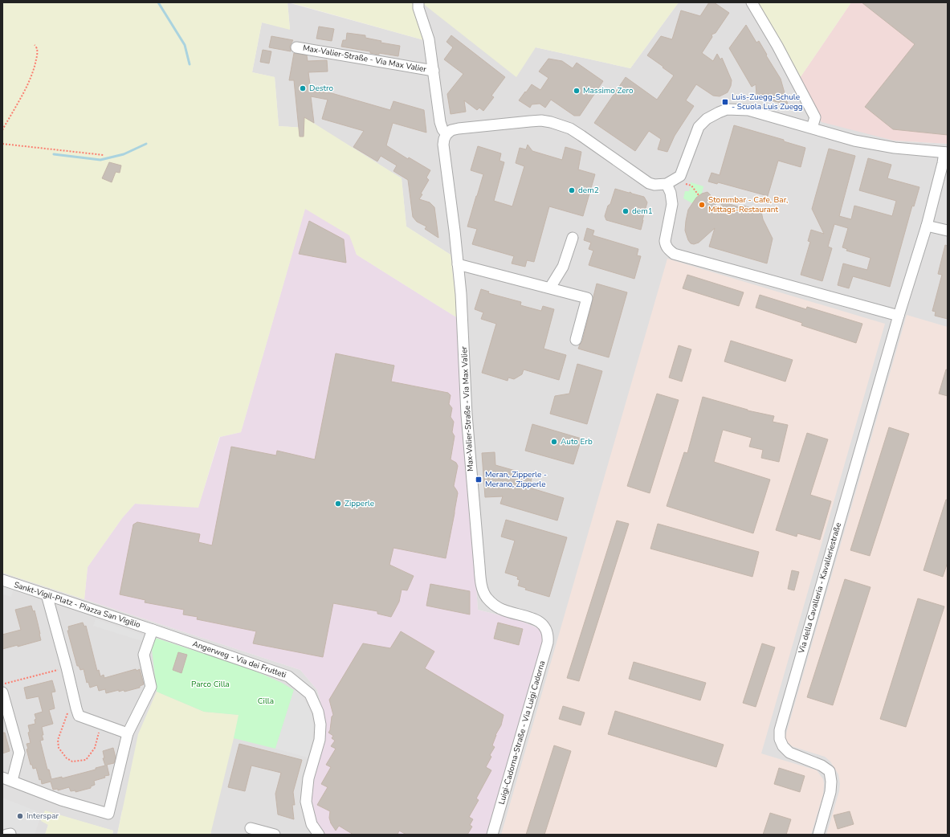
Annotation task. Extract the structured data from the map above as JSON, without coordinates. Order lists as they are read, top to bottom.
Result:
{
  "streets": {
    "street": [
      "Max-Valier-Straße - Via Max Valier",
      "Via della Cavalleria - Kavalleriestraße",
      "Sankt-Vigil-Platz - Piazza San Vigilio",
      "Angerweg - Via dei Frutteti",
      "Luigi-Cadorna-Straße - Via Luigi Cadorna"
    ]
  },
  "crossings": [
    ["Max-Valier-Straße - Via Max Valier", "Luigi-Cadorna-Straße - Via Luigi Cadorna"],
    ["Sankt-Vigil-Platz - Piazza San Vigilio", "Angerweg - Via dei Frutteti"]
  ],
  "parks": ["Parco Cilla", "Cilla"],
  "places": {
    "other": [
      "Destro",
      "Massimo Zero",
      "dem2",
      "Stommbar - Cafe, Bar, Mittags-Restaurant",
      "dem1",
      "Auto Erb",
      "Zipperle",
      "Interspar"
    ],
    "transit": ["Luis-Zuegg-Schule - Scuola Luis Zuegg", "Meran, Zipperle - Merano, Zipperle"]
  }
}
